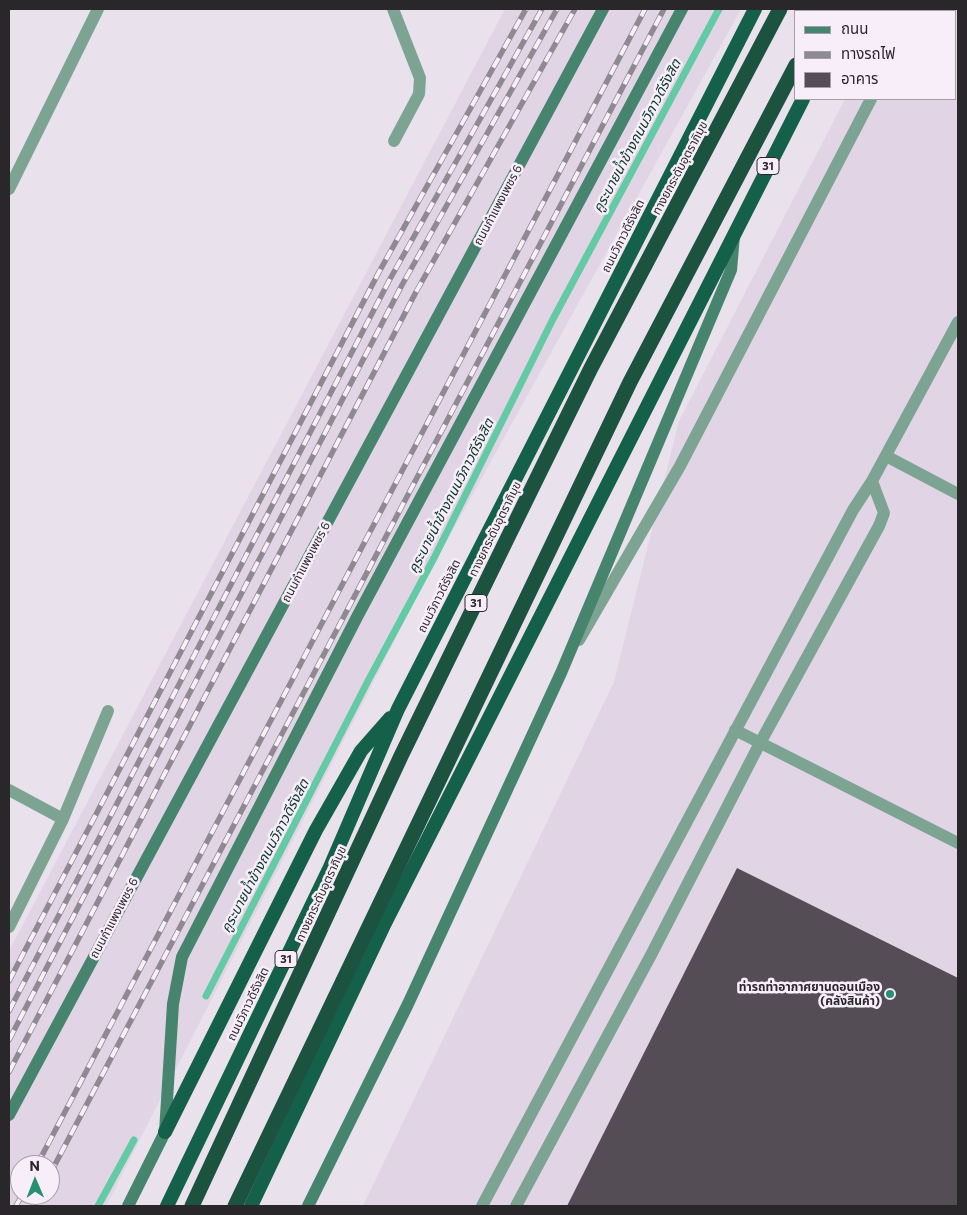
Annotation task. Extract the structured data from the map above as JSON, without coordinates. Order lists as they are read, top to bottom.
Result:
{
  "streets": {
    "highway": ["31", "ทางยกระดับอุตราภิมุข", "ถนนวิภาวดีรังสิต"],
    "main road": ["ถนนกำแพงเพชร 6"]
  },
  "crossings": [
    ["31", "ถนนวิภาวดีรังสิต"]
  ],
  "water": ["คูระบายน้ำข้างถนนวิภาวดีรังสิต"],
  "places": ["ท่ารถท่าอากาศยานดอนเมือง (คลังสินค้า)"],
  "legend": ["ถนน", "ทางรถไฟ", "อาคาร"],
  "north": "top"
}
